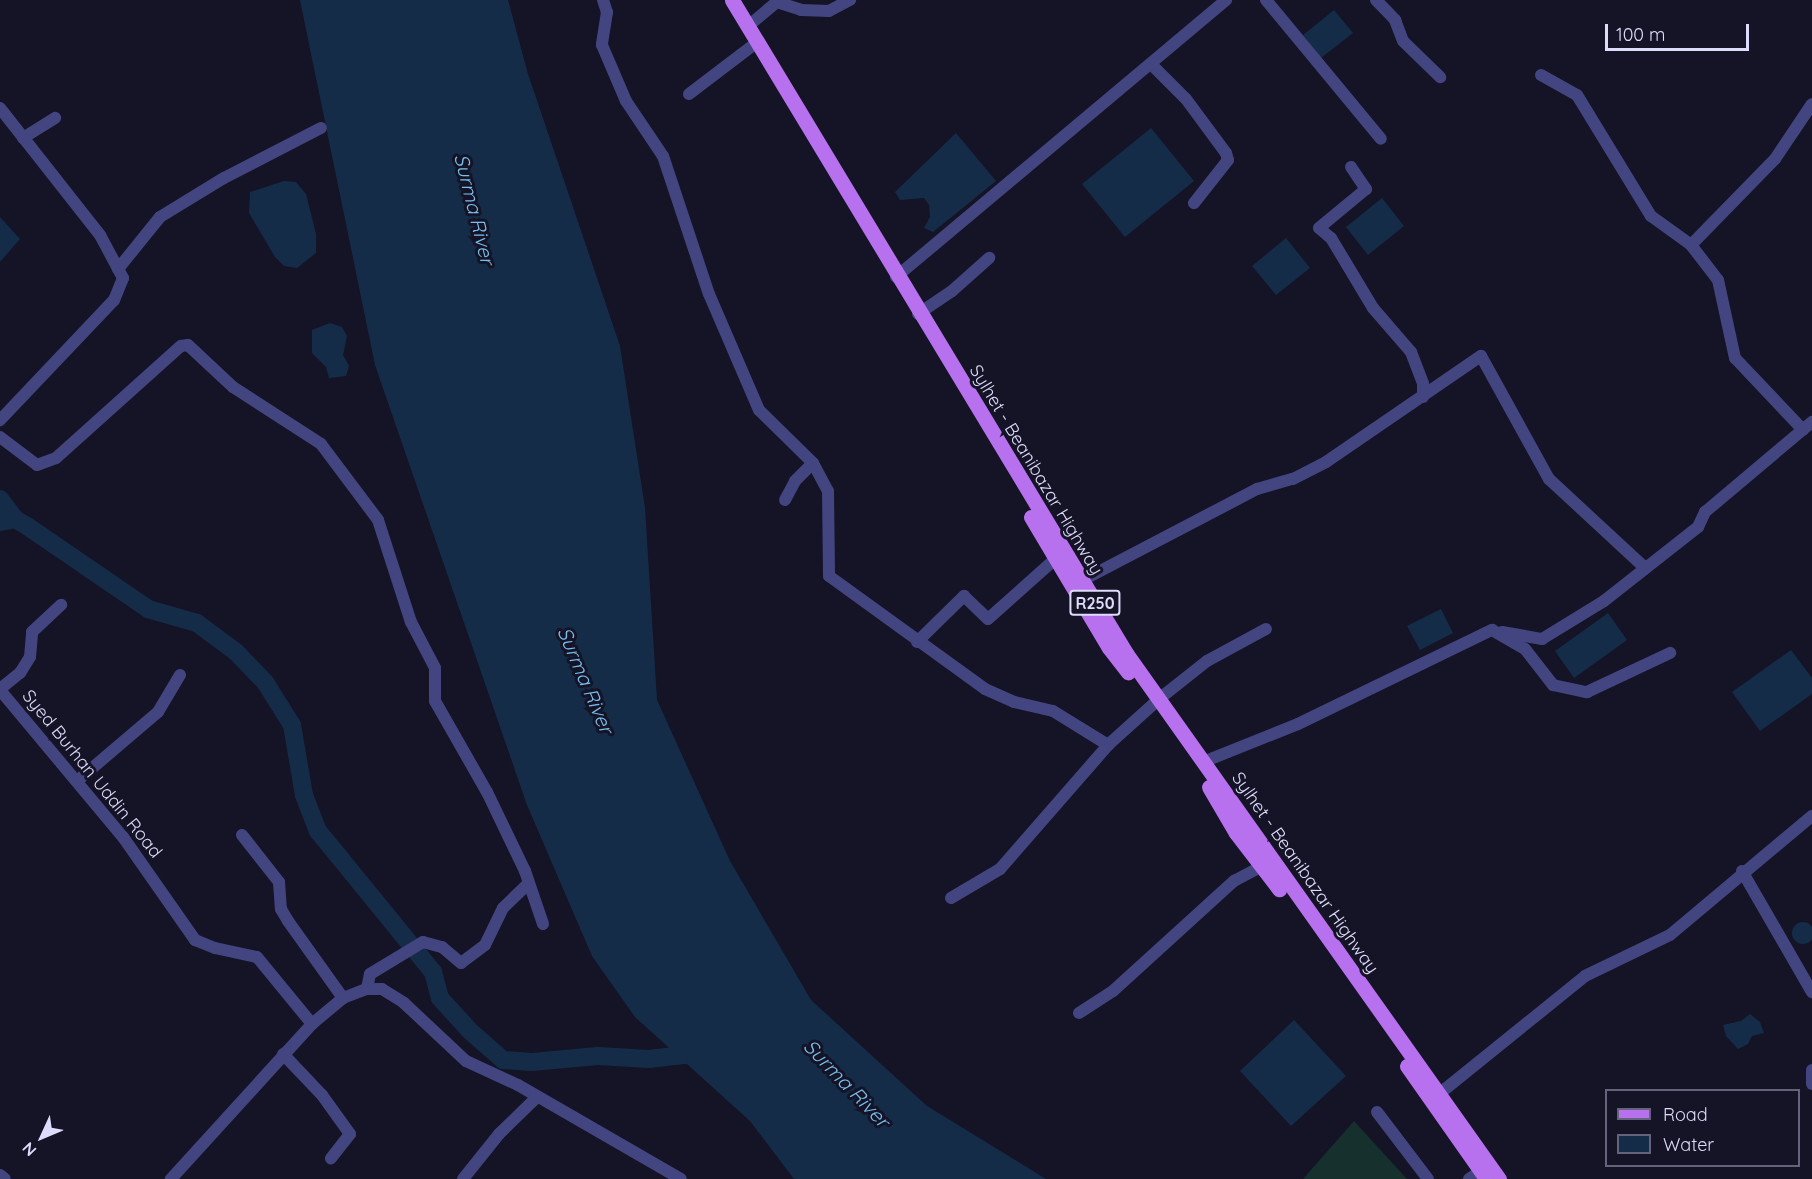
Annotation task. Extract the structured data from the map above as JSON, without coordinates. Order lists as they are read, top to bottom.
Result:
{
  "streets": {
    "main road": ["Sylhet - Beanibazar Highway", "R250"],
    "street": ["Syed Burhan Uddin Road"]
  },
  "water": ["Surma River"],
  "legend": ["Road", "Water"],
  "scale_bar": "100 m",
  "north": "bottom left"
}
